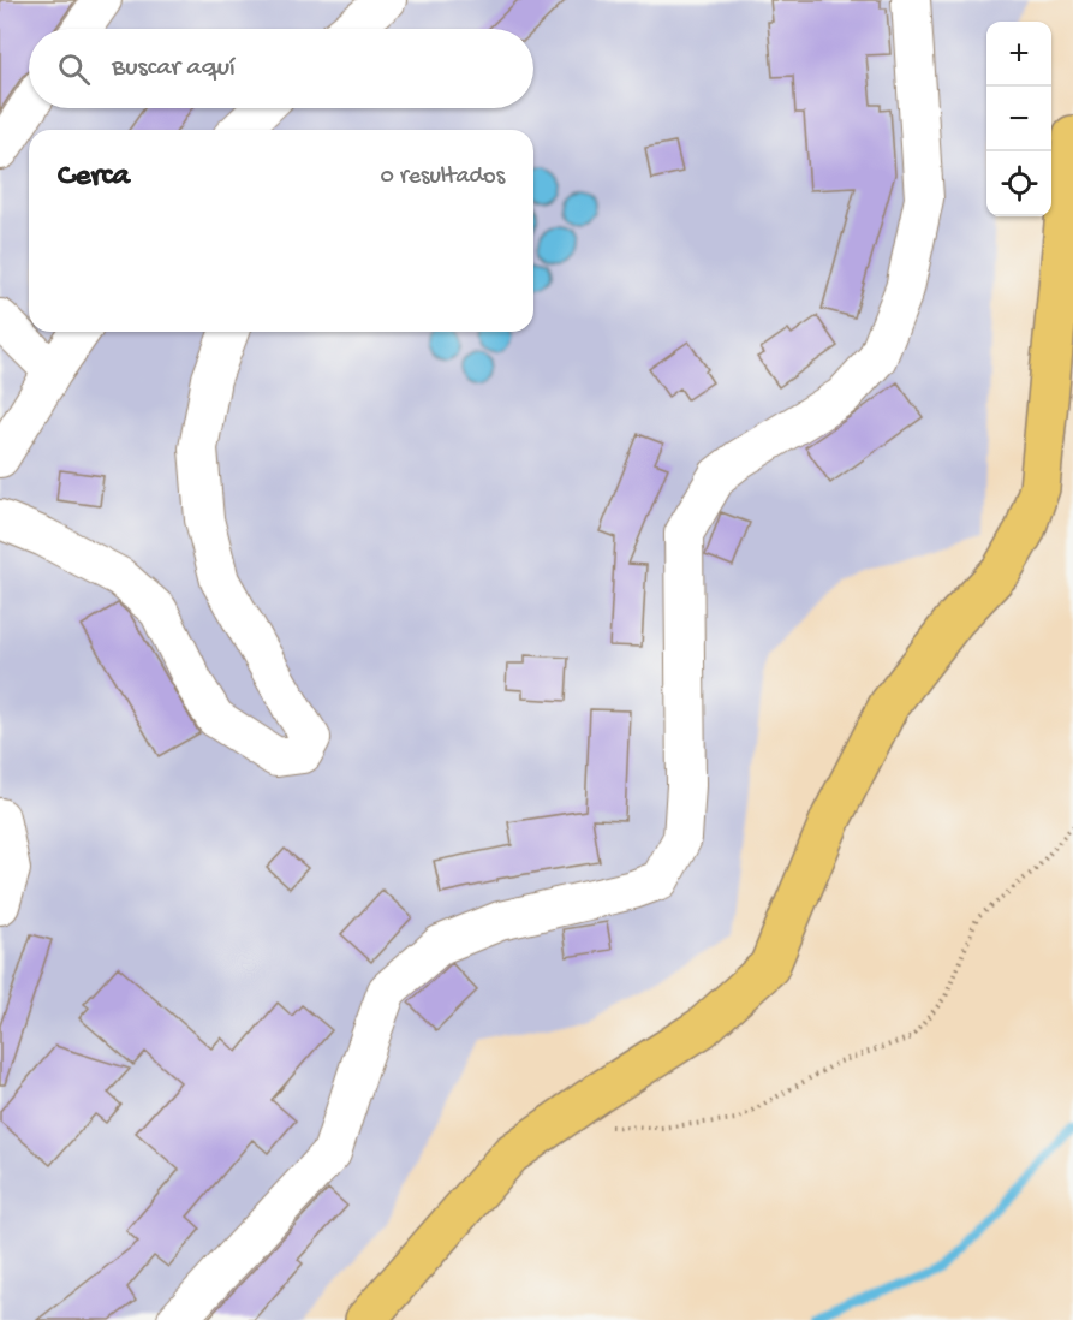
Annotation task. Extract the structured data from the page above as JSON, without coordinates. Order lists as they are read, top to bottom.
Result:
{
  "page": {
    "map_buttons": ["+", "−"],
    "search": "Buscar aquí",
    "heading": ["Cerca", "0 resultados"]
  }
}
